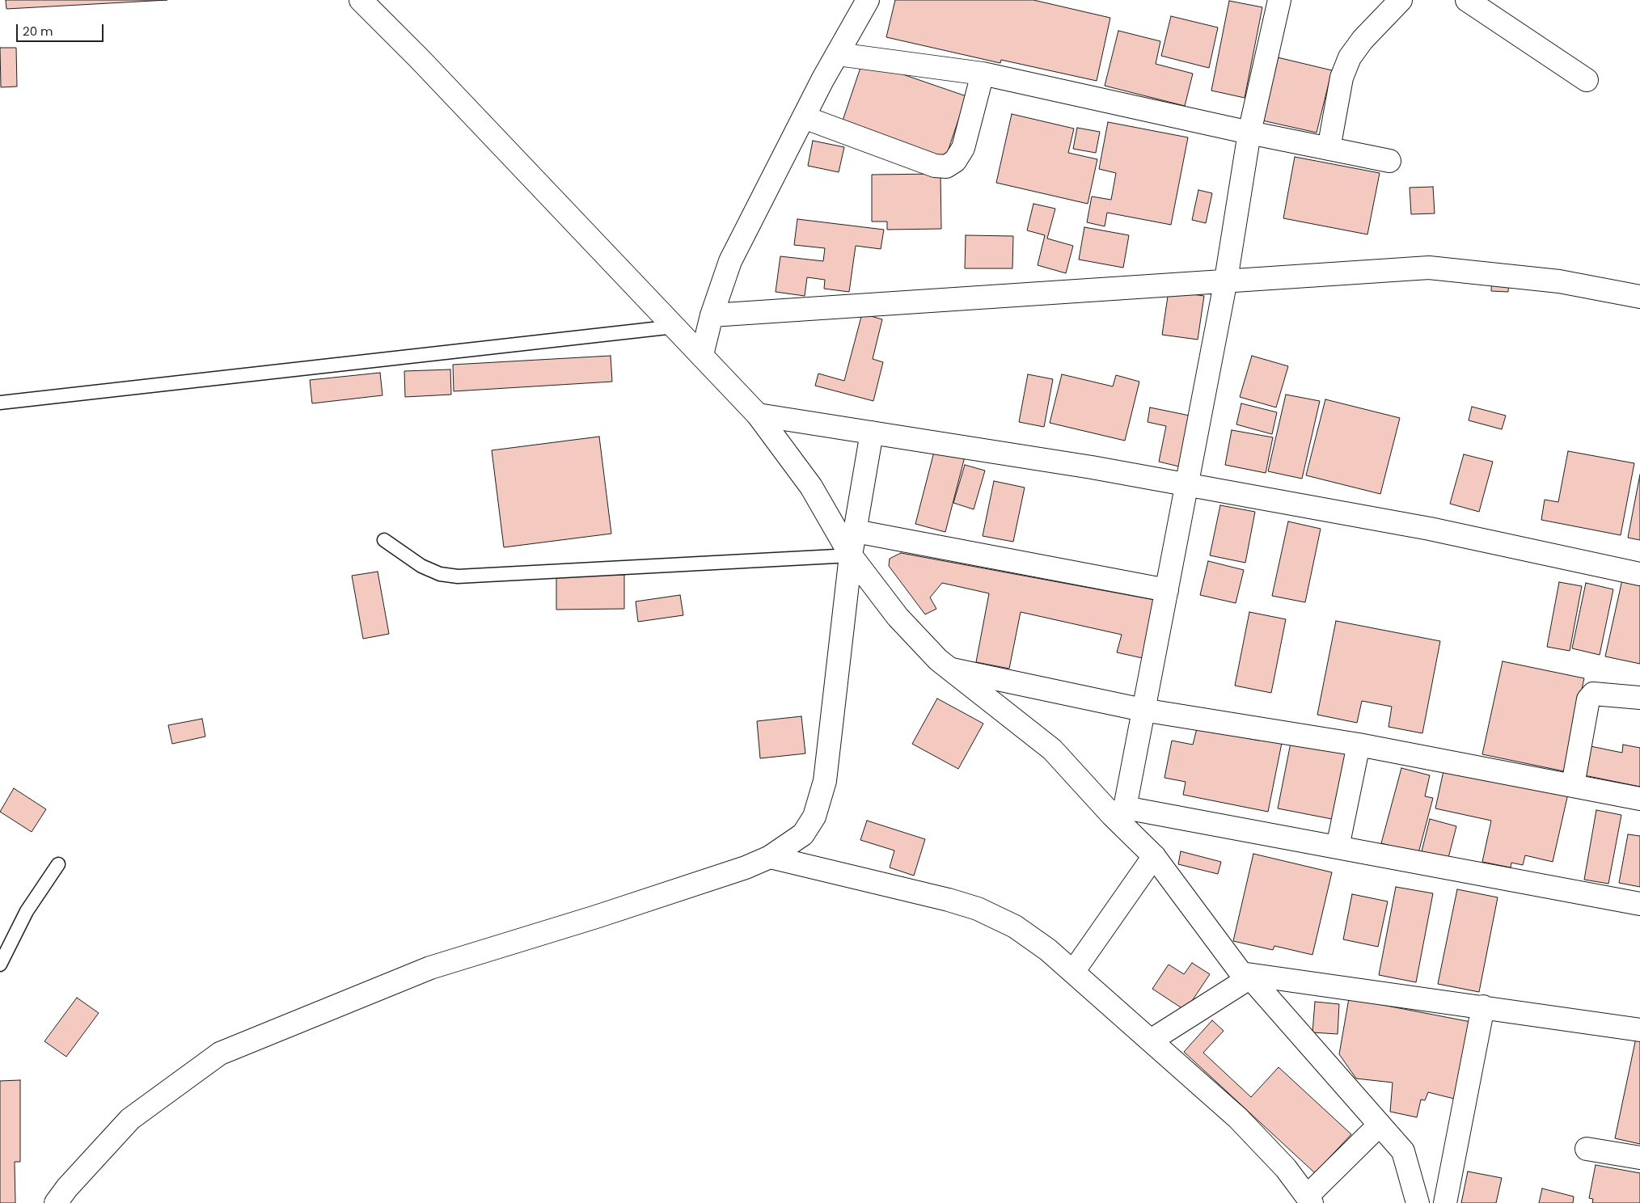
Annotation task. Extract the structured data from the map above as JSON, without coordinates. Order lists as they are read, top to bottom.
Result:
{
  "scale_bar": "20 m"
}
